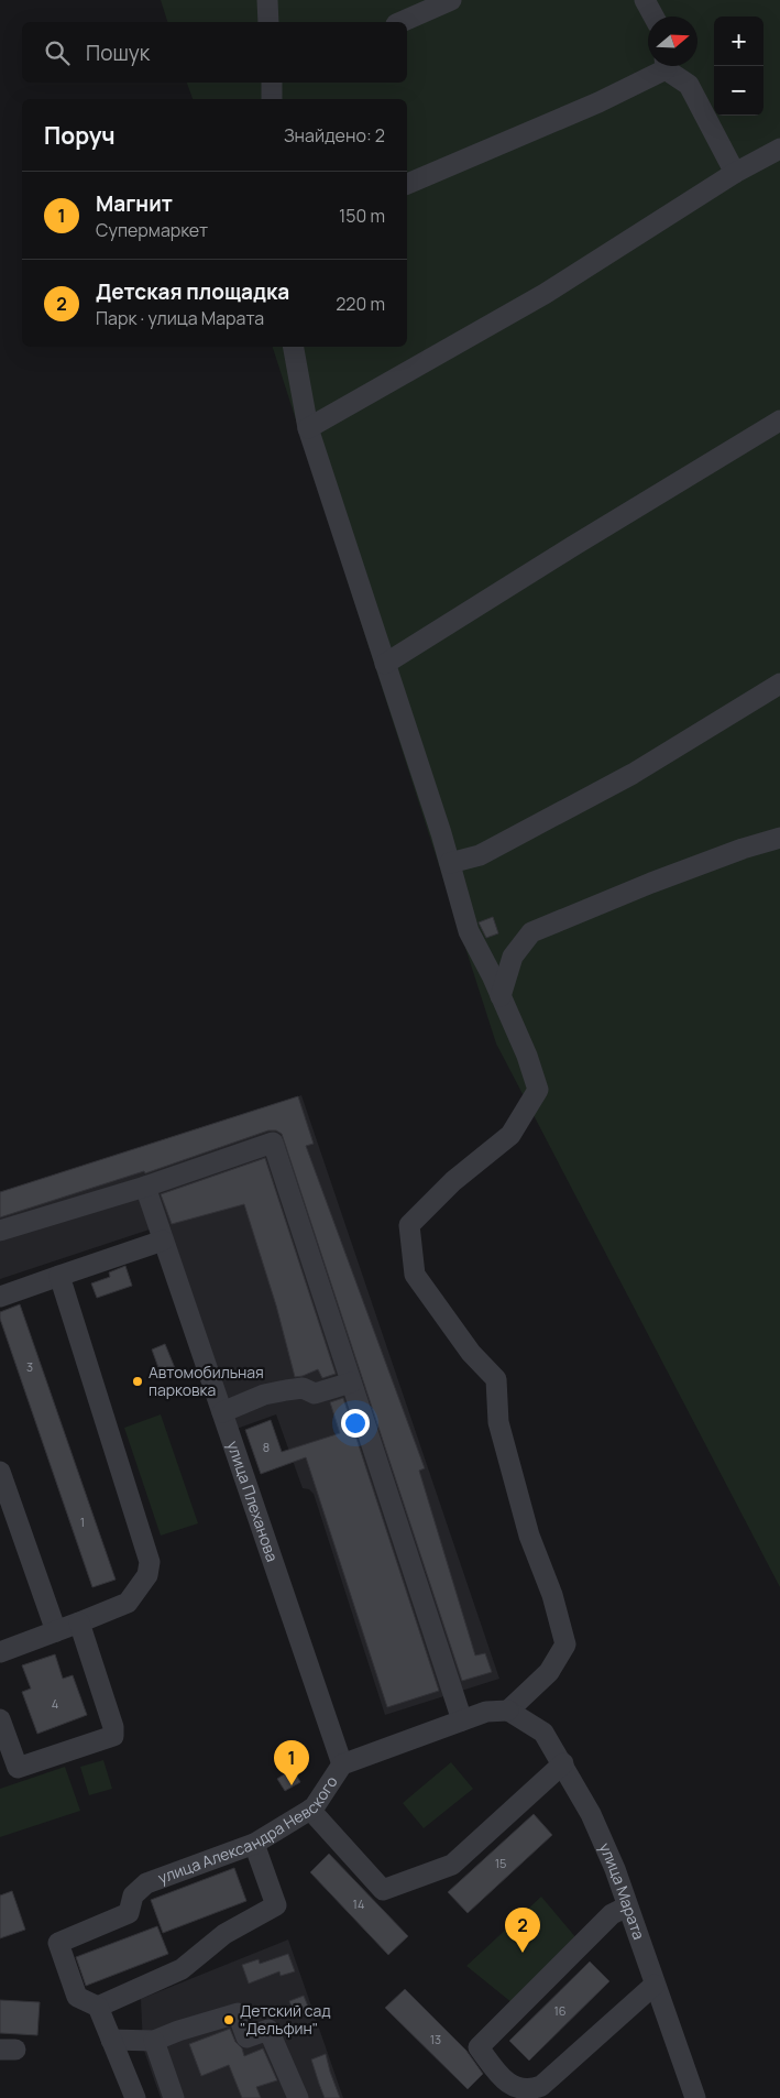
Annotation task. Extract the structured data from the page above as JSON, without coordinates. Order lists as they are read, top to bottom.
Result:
{
  "streets": {
    "street": ["улица Плеханова", "улица Александра Невского", "улица Марата"]
  },
  "crossings": [
    ["улица Плеханова", "улица Александра Невского"],
    ["улица Александра Невского", "улица Марата"]
  ],
  "places": ["Автомобильная парковка", "Детский сад \"Дельфин\""],
  "house_numbers": [
    "3",
    "8",
    "1",
    "4",
    "15",
    "14",
    "16",
    "13"
  ],
  "north": "right",
  "page": {
    "map_buttons": ["+", "−"],
    "search": "Пошук",
    "heading": ["Поруч", "Знайдено: 2"],
    "list": [
      {
        "mark": "1",
        "name": "Магнит",
        "note": "Супермаркет",
        "value": "150 m"
      },
      {
        "mark": "2",
        "name": "Детская площадка",
        "note": "Парк · улица Марата",
        "value": "220 m"
      }
    ],
    "pins": ["1", "2"]
  }
}
